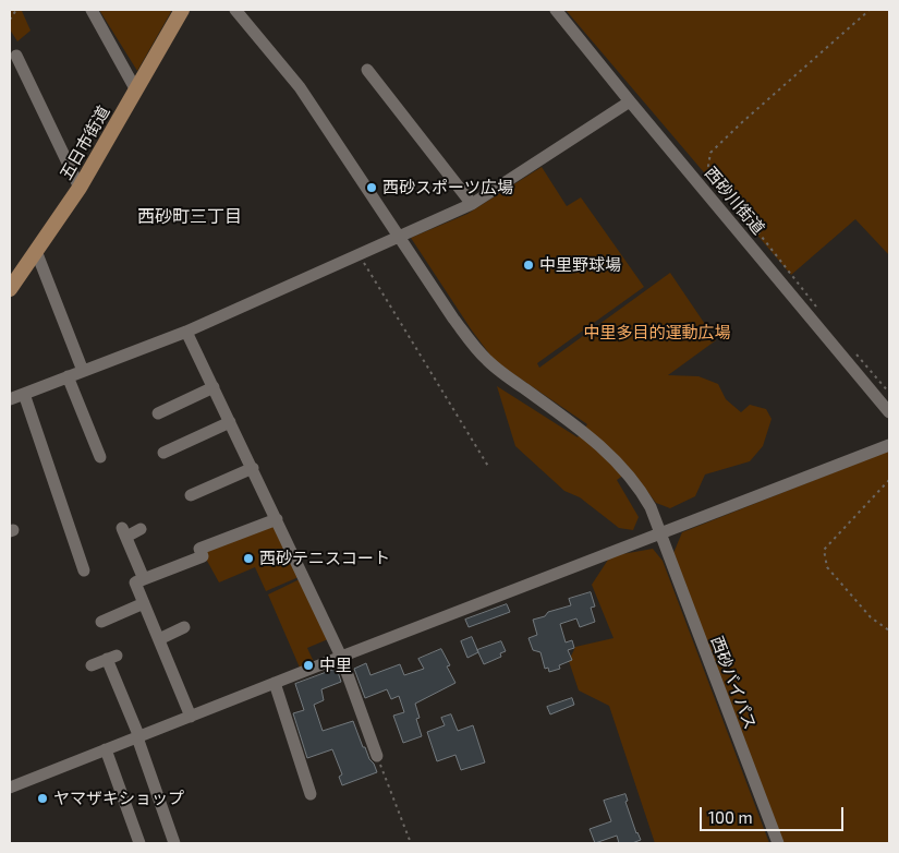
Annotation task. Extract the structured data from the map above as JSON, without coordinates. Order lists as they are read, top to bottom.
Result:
{
  "streets": {
    "main road": ["五日市街道"],
    "street": ["西砂川街道", "西砂バイパス"]
  },
  "districts": ["西砂町三丁目"],
  "parks": ["中里多目的運動広場"],
  "places": [
    "西砂スポーツ広場",
    "中里野球場",
    "西砂テニスコート",
    "中里",
    "ヤマザキショップ"
  ],
  "scale_bar": "100 m"
}
